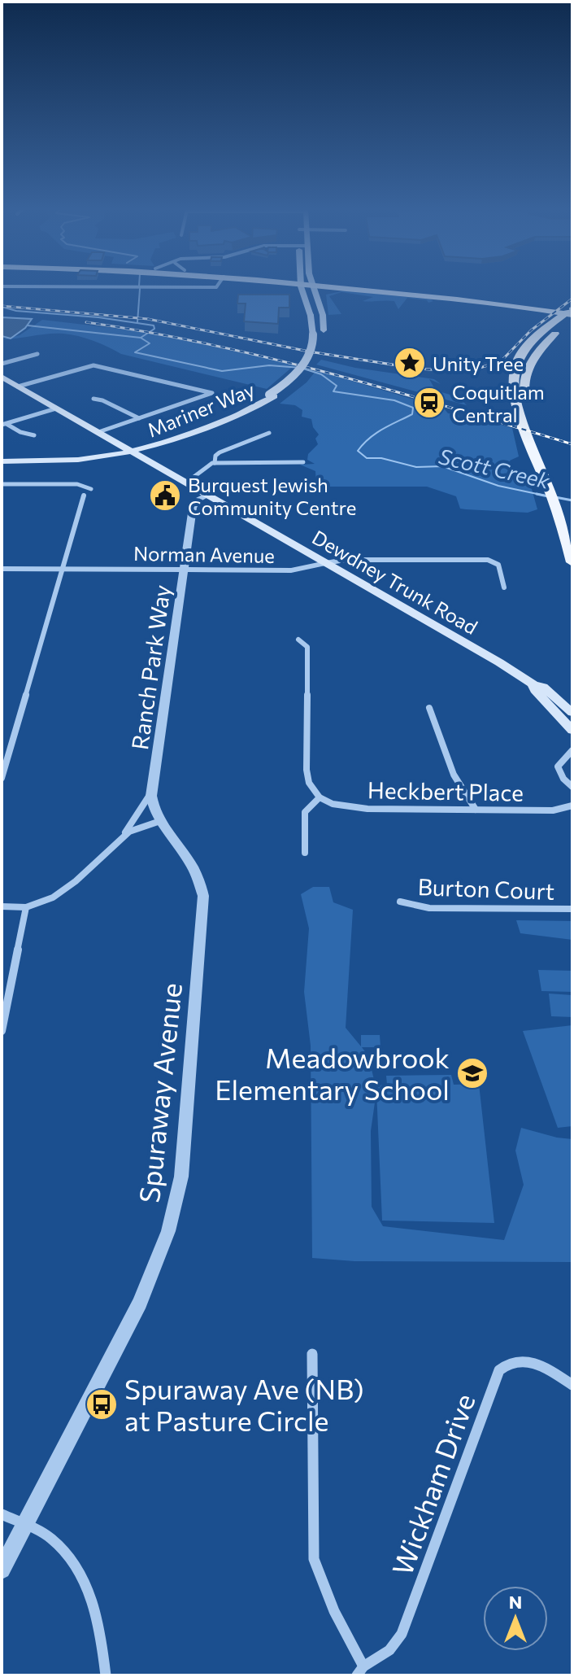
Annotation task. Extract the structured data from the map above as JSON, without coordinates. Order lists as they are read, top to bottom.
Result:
{
  "streets": {
    "main road": ["Mariner Way", "Dewdney Trunk Road"],
    "street": [
      "Norman Avenue",
      "Ranch Park Way",
      "Heckbert Place",
      "Burton Court",
      "Spuraway Avenue",
      "Wickham Drive"
    ]
  },
  "crossings": [
    ["Mariner Way", "Dewdney Trunk Road"],
    ["Norman Avenue", "Dewdney Trunk Road"],
    ["Norman Avenue", "Ranch Park Way"],
    ["Dewdney Trunk Road", "Ranch Park Way"],
    ["Ranch Park Way", "Spuraway Avenue"]
  ],
  "water": ["Scott Creek"],
  "places": {
    "place": ["Unity Tree"],
    "station": ["Coquitlam Central"],
    "public building": ["Burquest Jewish Community Centre"],
    "school or university": ["Meadowbrook Elementary School"],
    "bus stop": ["Spuraway Ave (NB) at Pasture Circle"]
  },
  "north": "top"
}
